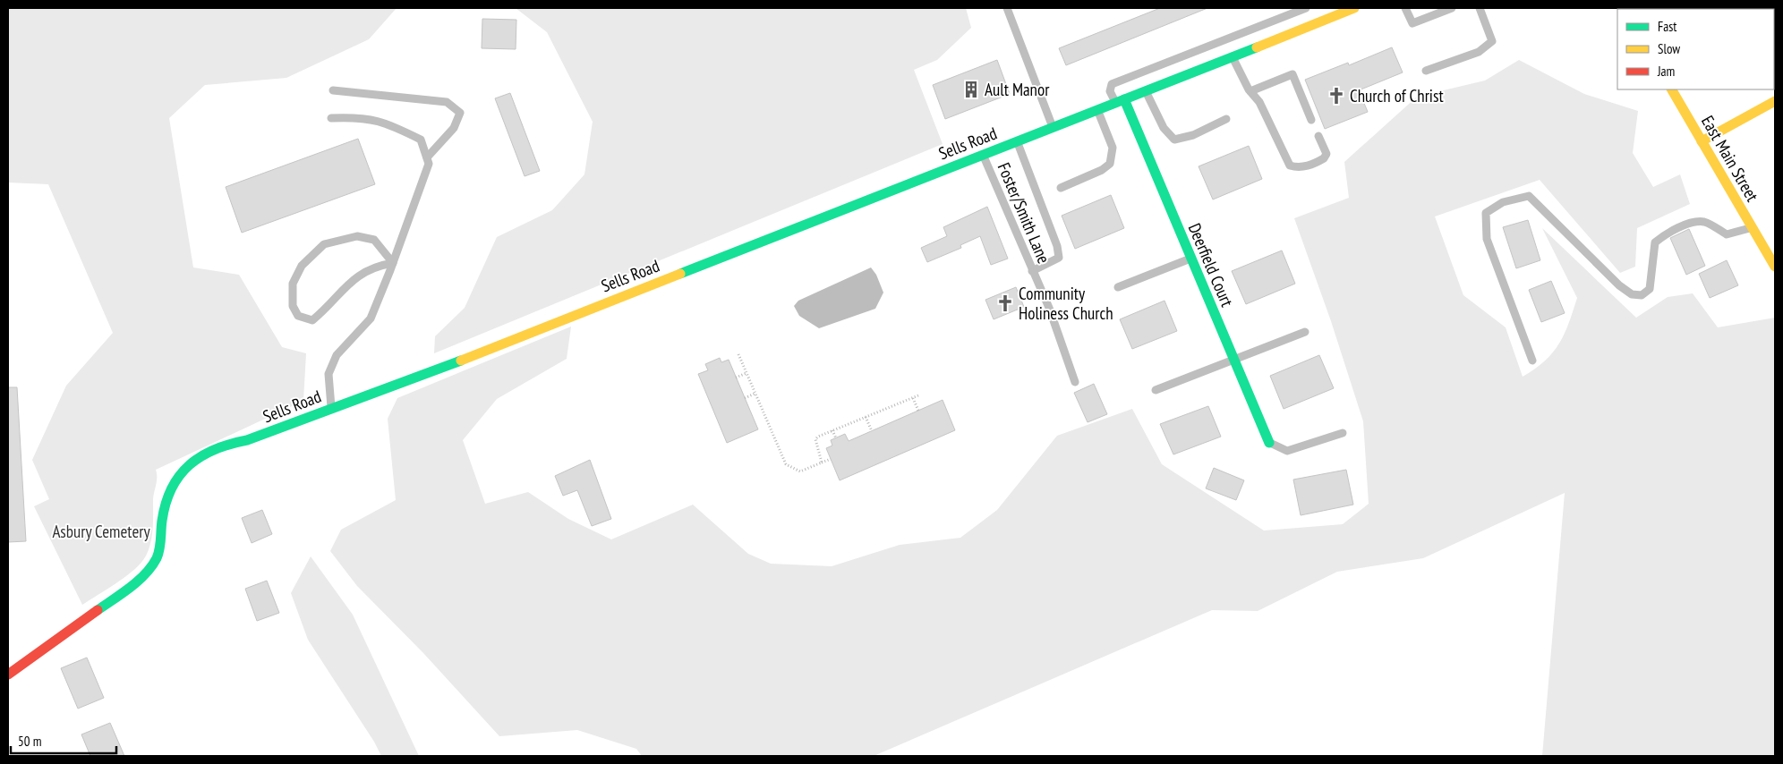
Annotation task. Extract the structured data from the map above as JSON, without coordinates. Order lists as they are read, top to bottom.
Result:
{
  "streets": {
    "street": ["Sells Road", "East Main Street", "Deerfield Court"],
    "lane": ["Foster/Smith Lane"]
  },
  "crossings": [
    ["Sells Road", "Foster/Smith Lane"],
    ["Sells Road", "Deerfield Court"]
  ],
  "parks": ["Asbury Cemetery"],
  "places": {
    "building": ["Ault Manor"],
    "church": ["Church of Christ", "Community Holiness Church"]
  },
  "legend": ["Fast", "Slow", "Jam"],
  "scale_bar": "50 m"
}
